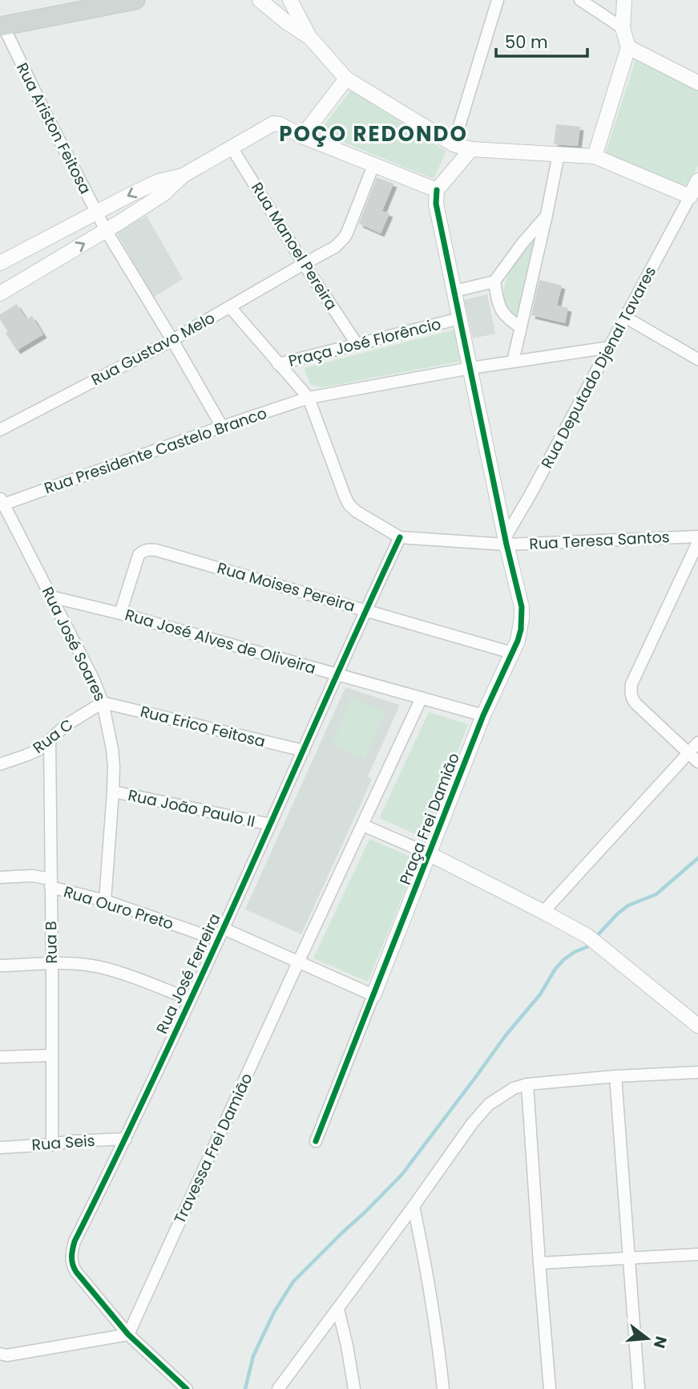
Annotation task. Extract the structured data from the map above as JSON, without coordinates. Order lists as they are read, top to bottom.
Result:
{
  "streets": {
    "street": [
      "Rua Ariston Feitosa",
      "Rua Manoel Pereira",
      "Praça José Florêncio",
      "Rua Gustavo Melo",
      "Rua Deputado Djenal Tavares",
      "Rua Presidente Castelo Branco",
      "Rua Teresa Santos",
      "Rua Moises Pereira",
      "Rua José Alves de Oliveira",
      "Rua José Soares",
      "Rua Erico Feitosa",
      "Rua C",
      "Rua João Paulo II",
      "Praça Frei Damião",
      "Rua Ouro Preto",
      "Rua B",
      "Rua José Ferreira",
      "Rua Seis",
      "Travessa Frei Damião"
    ]
  },
  "crossings": [
    ["Rua Ariston Feitosa", "Rua Gustavo Melo"],
    ["Rua Ariston Feitosa", "Rua Presidente Castelo Branco"],
    ["Rua Manoel Pereira", "Praça José Florêncio"],
    ["Rua Manoel Pereira", "Rua Gustavo Melo"],
    ["Praça José Florêncio", "Rua Deputado Djenal Tavares"],
    ["Praça José Florêncio", "Rua Presidente Castelo Branco"],
    ["Praça José Florêncio", "Rua Teresa Santos"],
    ["Praça José Florêncio", "Praça Frei Damião"],
    ["Rua Deputado Djenal Tavares", "Rua Teresa Santos"],
    ["Rua Deputado Djenal Tavares", "Praça Frei Damião"],
    ["Rua Presidente Castelo Branco", "Rua José Soares"],
    ["Rua Teresa Santos", "Praça Frei Damião"],
    ["Rua Teresa Santos", "Rua José Ferreira"],
    ["Rua Moises Pereira", "Rua José Alves de Oliveira"],
    ["Rua Moises Pereira", "Praça Frei Damião"],
    ["Rua Moises Pereira", "Rua José Ferreira"],
    ["Rua José Alves de Oliveira", "Rua José Soares"],
    ["Rua José Alves de Oliveira", "Rua José Ferreira"],
    ["Rua José Soares", "Rua Erico Feitosa"],
    ["Rua José Soares", "Rua C"],
    ["Rua José Soares", "Rua João Paulo II"],
    ["Rua José Soares", "Rua Ouro Preto"],
    ["Rua Erico Feitosa", "Rua C"],
    ["Rua Erico Feitosa", "Rua José Ferreira"],
    ["Rua C", "Rua B"],
    ["Rua João Paulo II", "Rua José Ferreira"],
    ["Rua Ouro Preto", "Rua B"],
    ["Rua Ouro Preto", "Rua José Ferreira"],
    ["Rua B", "Rua Seis"],
    ["Rua José Ferreira", "Rua Seis"],
    ["Rua José Ferreira", "Travessa Frei Damião"]
  ],
  "districts": ["POÇO REDONDO"],
  "scale_bar": "50 m",
  "north": "right"
}
